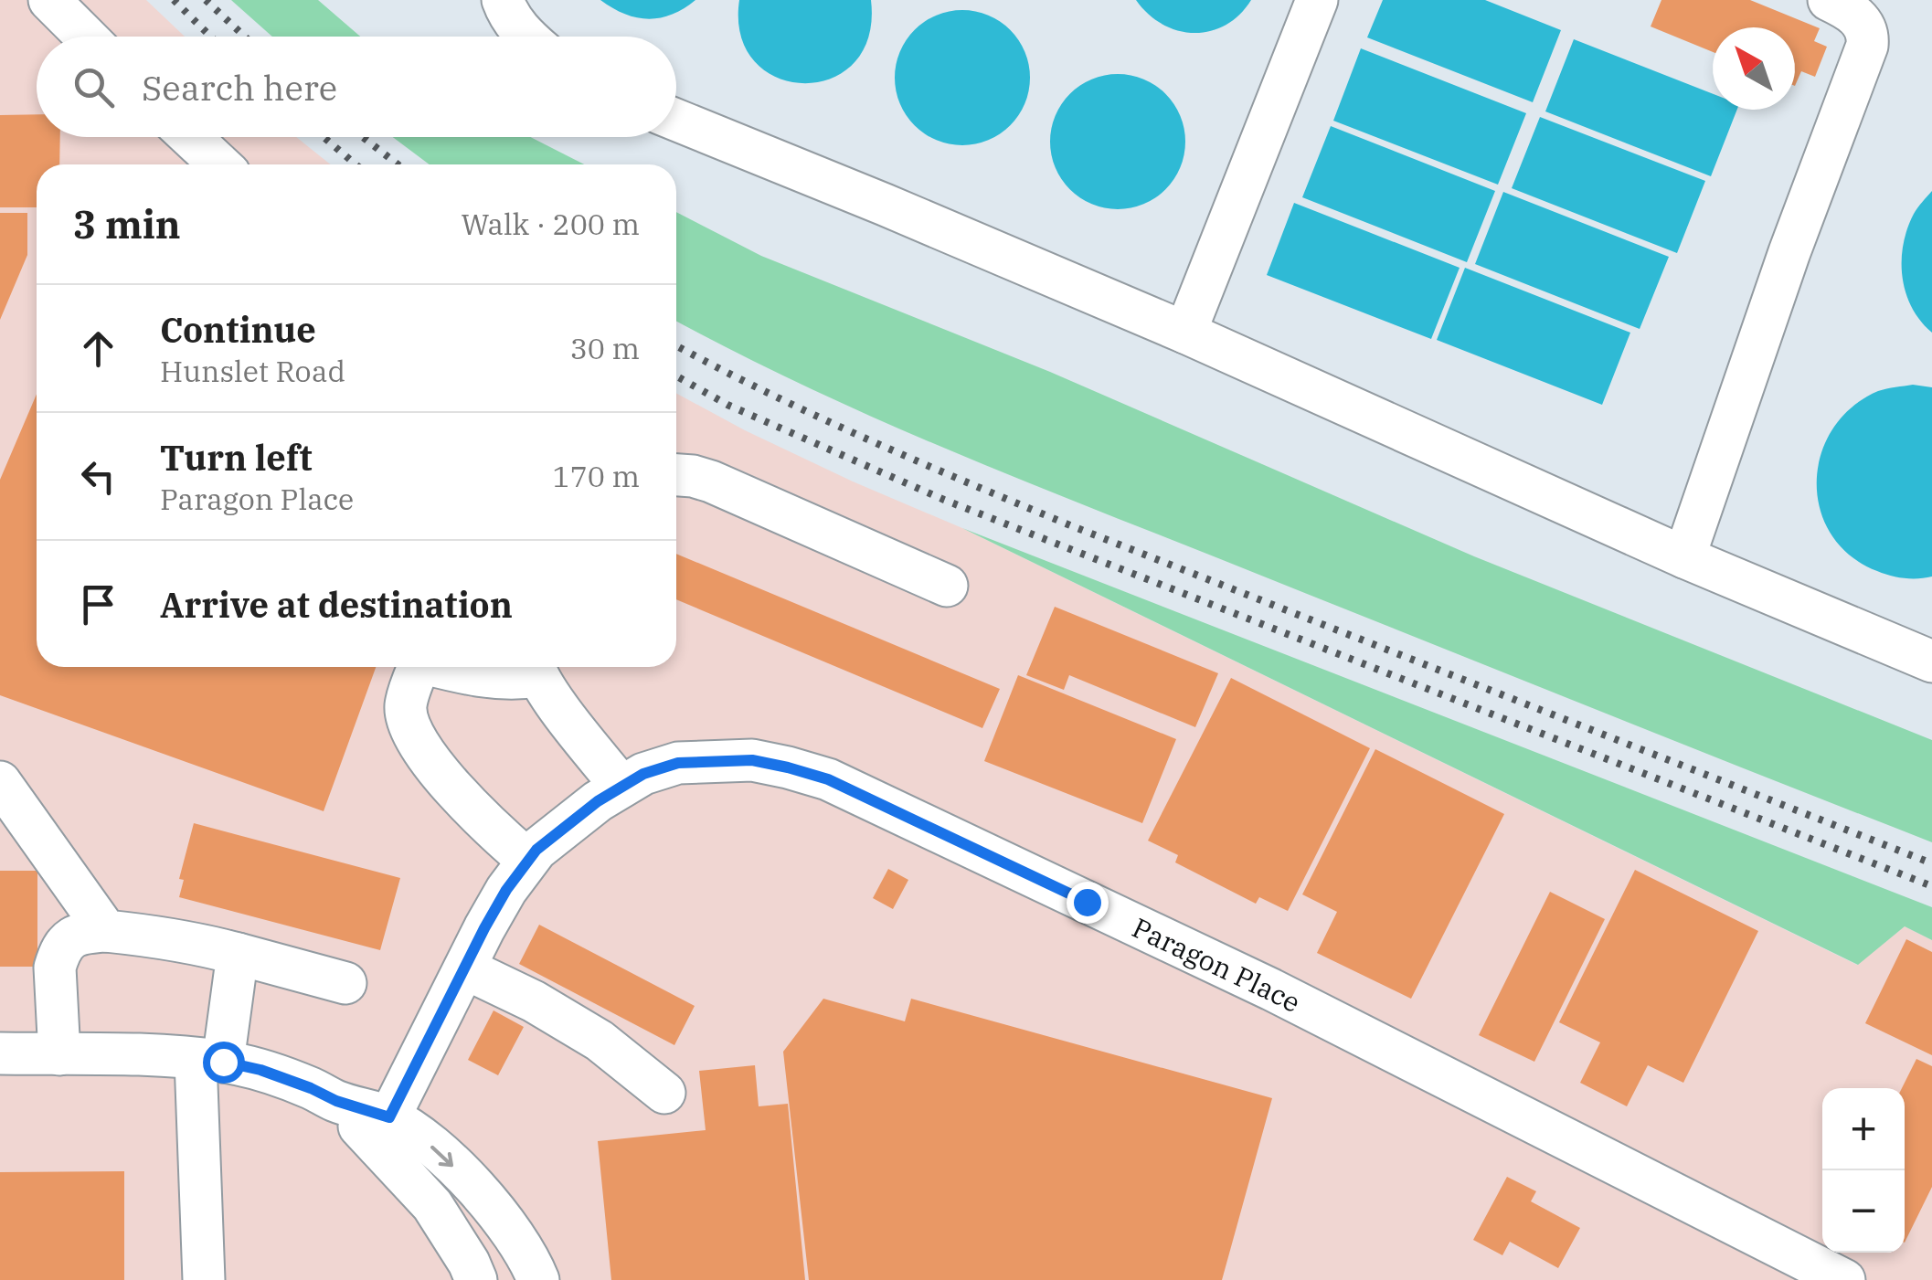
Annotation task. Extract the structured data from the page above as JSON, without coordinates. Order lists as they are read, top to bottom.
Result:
{
  "streets": {
    "lane": ["Paragon Place"]
  },
  "north": "top left",
  "page": {
    "search": "Search here",
    "heading": ["3 min", "Walk · 200 m"],
    "list": [
      ["Continue", "Hunslet Road", "30 m"],
      ["Turn left", "Paragon Place", "170 m"],
      "Arrive at destination"
    ],
    "map_buttons": ["+", "−"]
  }
}
